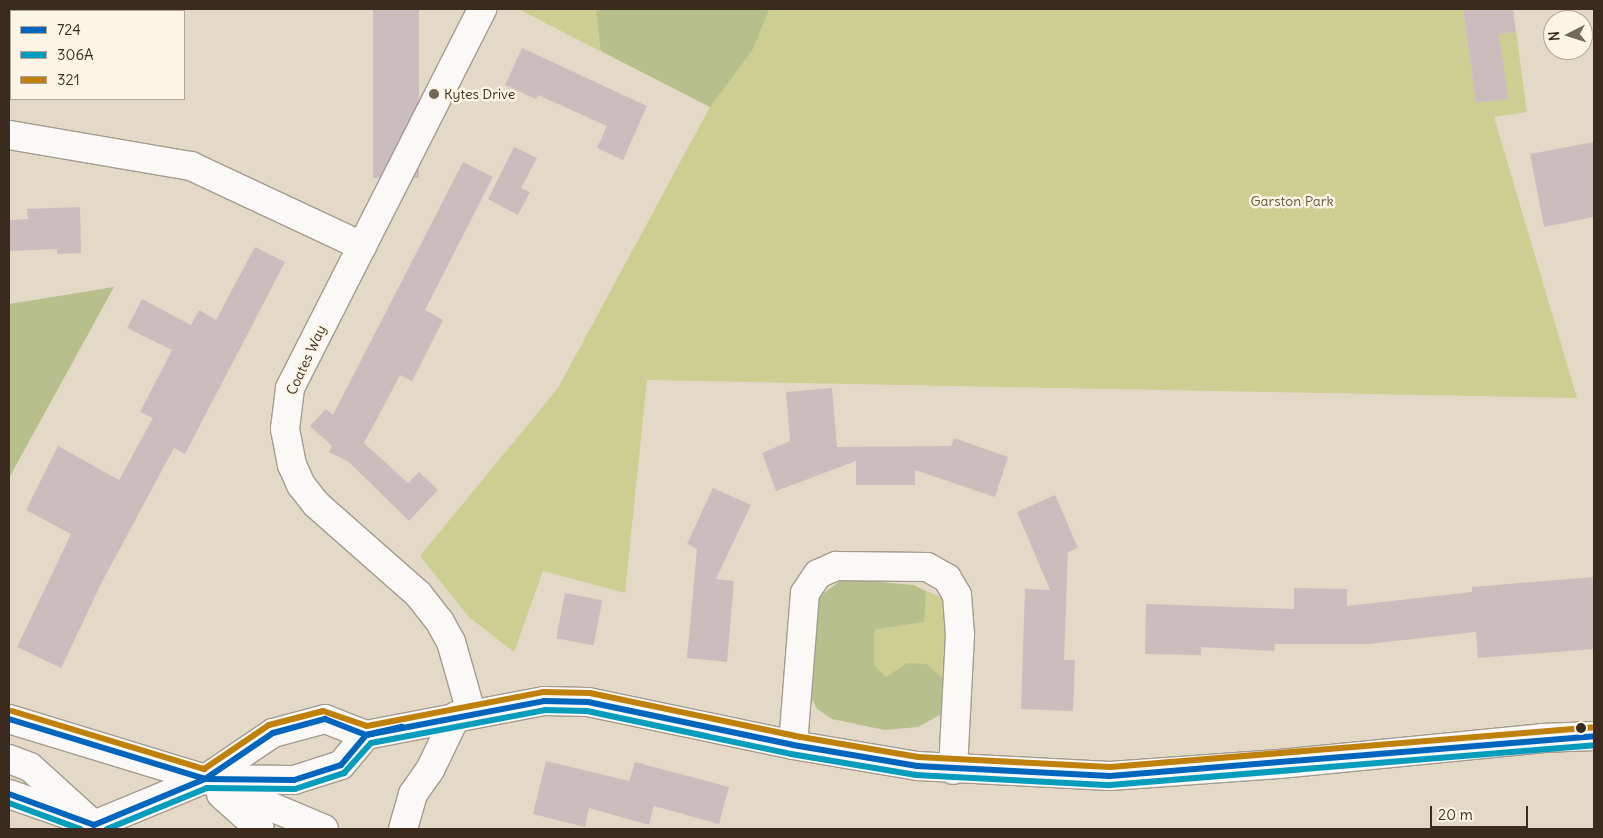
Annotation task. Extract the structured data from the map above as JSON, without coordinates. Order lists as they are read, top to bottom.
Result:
{
  "streets": {
    "main road": ["Coates Way"]
  },
  "parks": ["Garston Park"],
  "places": ["Kytes Drive"],
  "lines": ["transit line 321", "transit line 724", "transit line 306A"],
  "legend": ["724", "306A", "321"],
  "scale_bar": "20 m",
  "north": "left"
}
